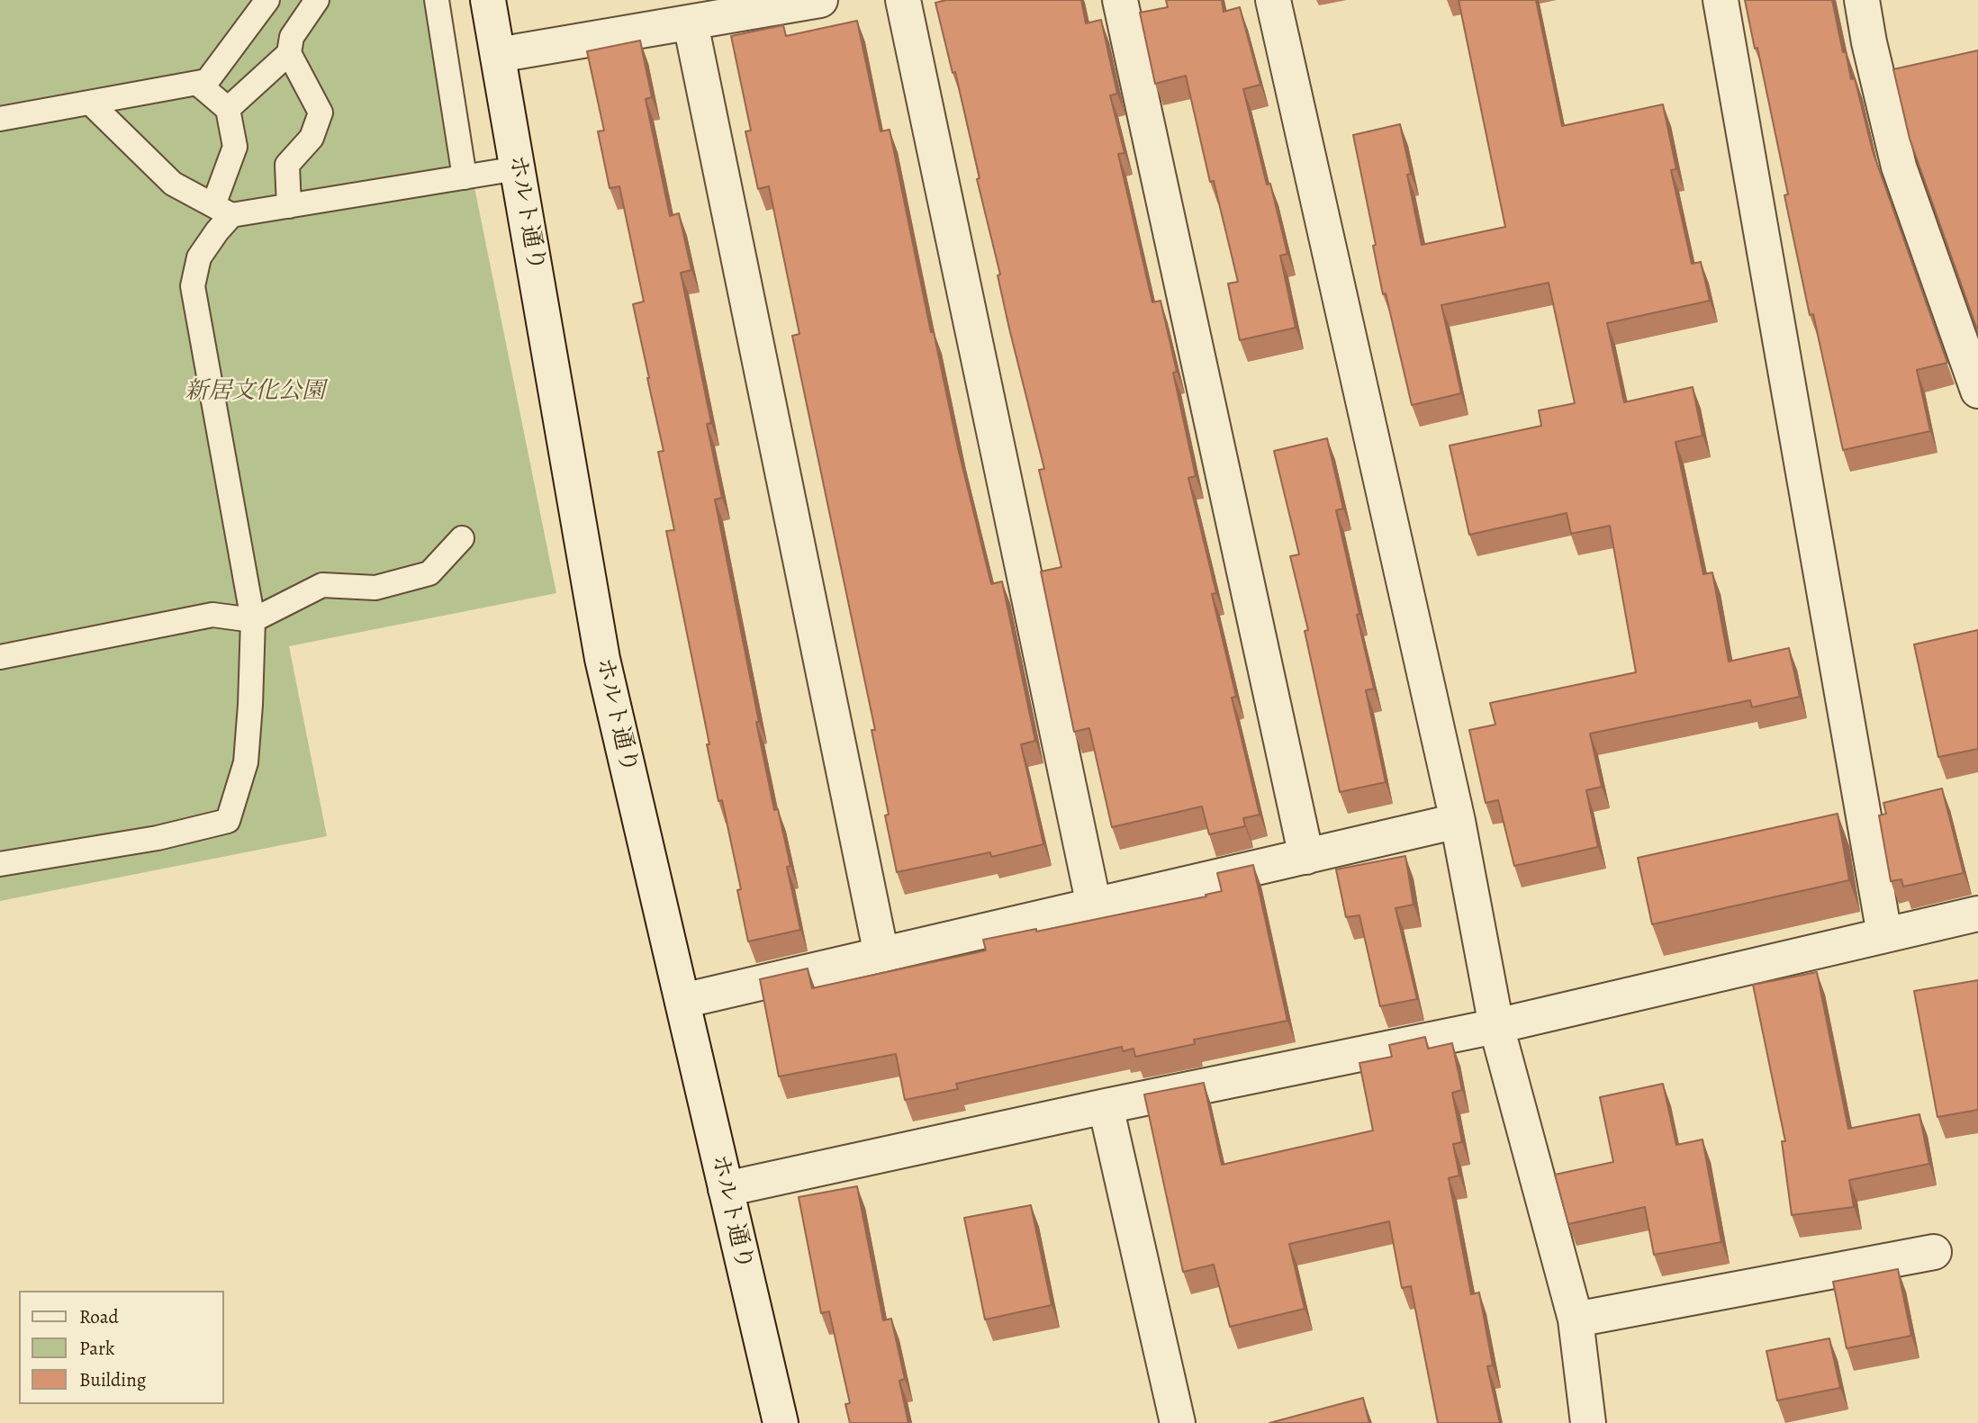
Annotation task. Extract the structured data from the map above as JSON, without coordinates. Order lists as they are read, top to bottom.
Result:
{
  "streets": {
    "street": ["ホルト通り"]
  },
  "parks": ["新居文化公園"],
  "legend": ["Road", "Park", "Building"]
}
